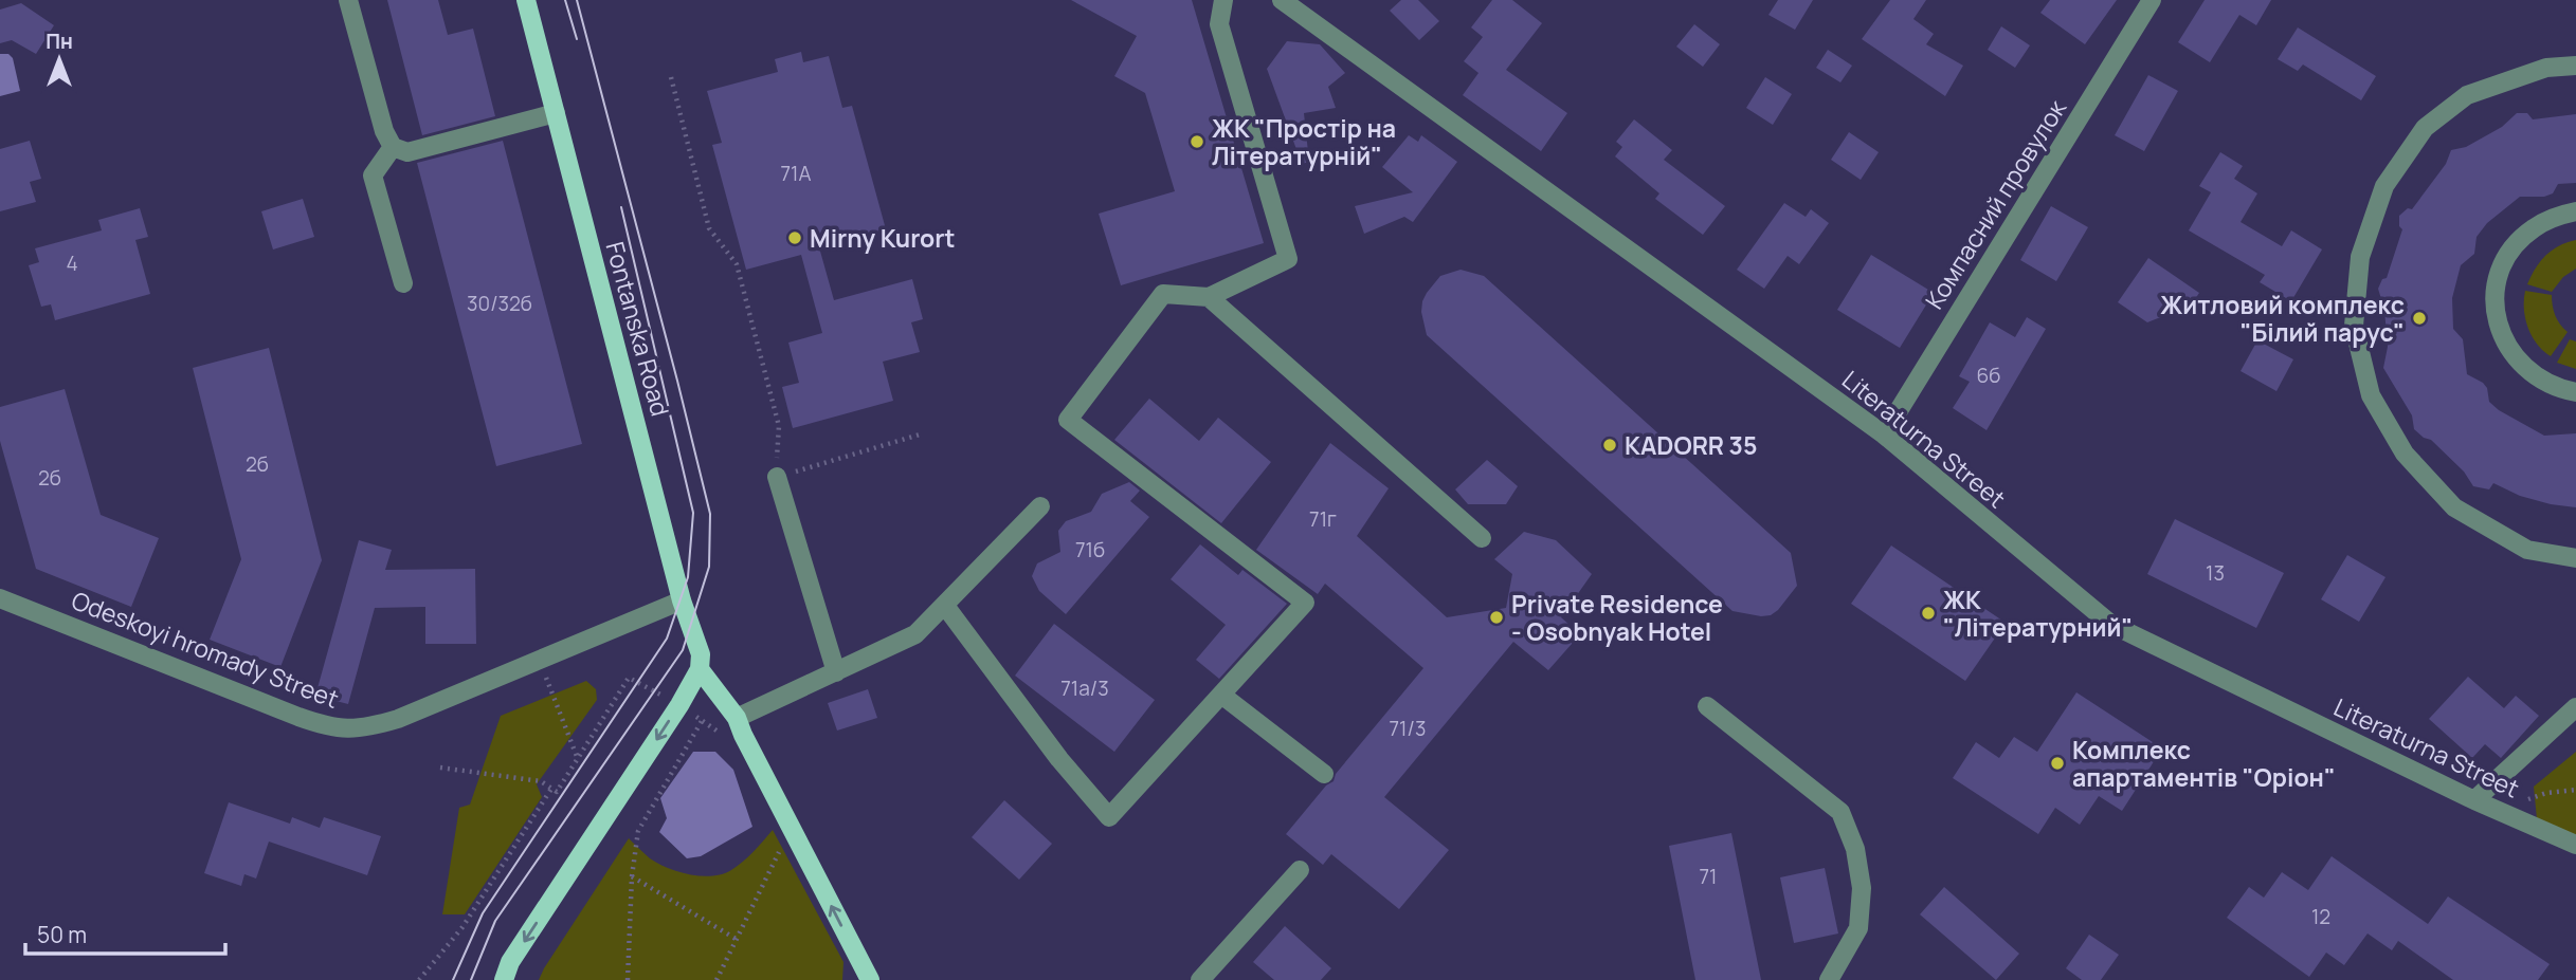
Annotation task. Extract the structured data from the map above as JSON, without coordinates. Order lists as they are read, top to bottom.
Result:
{
  "streets": {
    "main road": ["Fontanska Road"],
    "street": ["Компасний провулок", "Literaturna Street", "Odeskoyi hromady Street"]
  },
  "crossings": [
    ["Компасний провулок", "Literaturna Street"],
    ["Fontanska Road", "Odeskoyi hromady Street"]
  ],
  "places": [
    "ЖК \"Простір на Літературній\"",
    "Mirny Kurort",
    "Житловий комплекс \"Білий парус\"",
    "KADORR 35",
    "ЖК \"Літературний\"",
    "Private Residence - Osobnyak Hotel",
    "Комплекс апартаментів \"Оріон\""
  ],
  "house_numbers": [
    "71А",
    "4",
    "30/32б",
    "6б",
    "2б",
    "2б",
    "71г",
    "71б",
    "13",
    "71а/3",
    "71/3",
    "71",
    "12"
  ],
  "scale_bar": "50 m",
  "north": "top"
}
